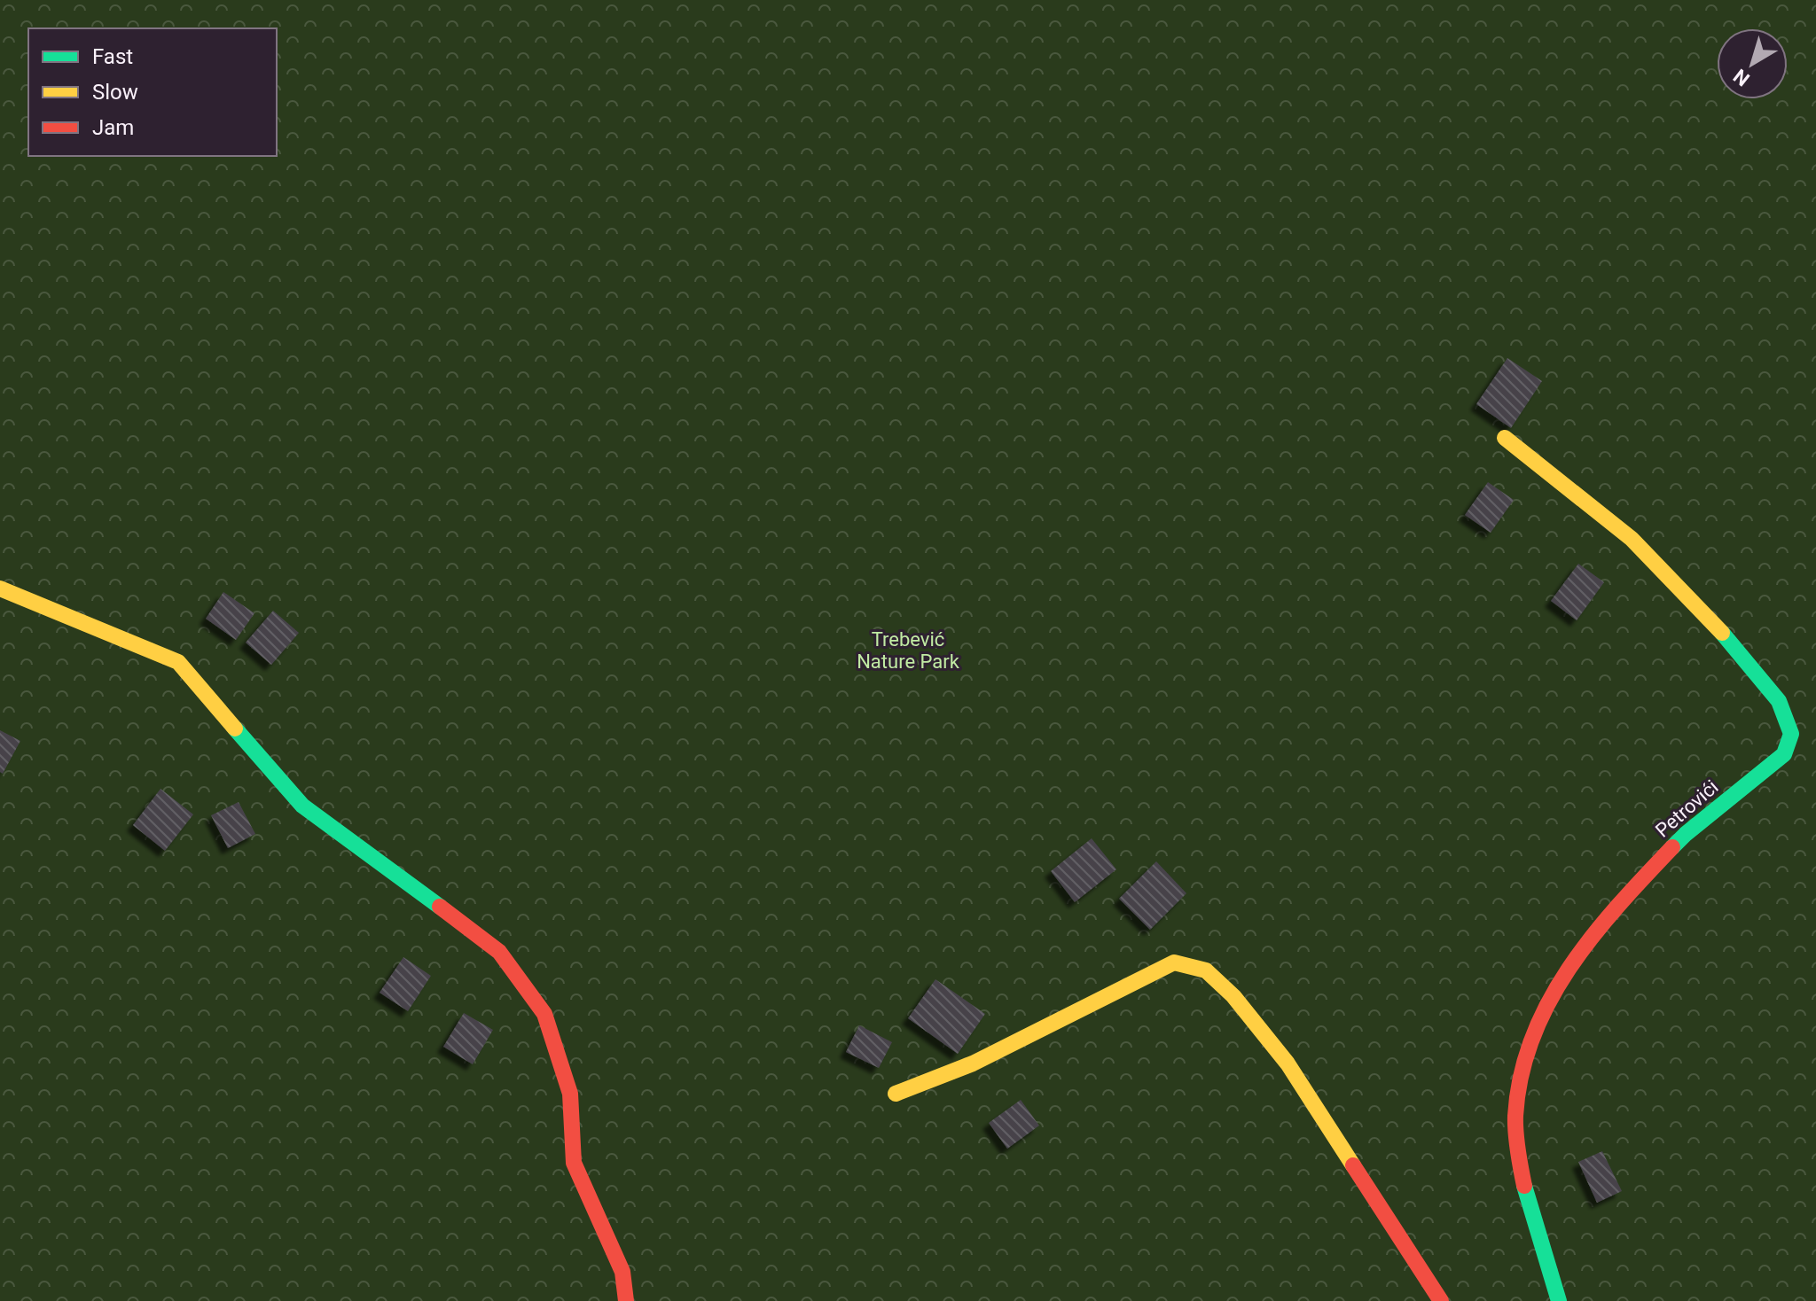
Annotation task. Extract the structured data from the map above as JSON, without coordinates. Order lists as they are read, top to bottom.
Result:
{
  "streets": {
    "street": ["Petrovići"]
  },
  "parks": ["Trebević Nature Park"],
  "legend": ["Fast", "Slow", "Jam"],
  "north": "bottom left"
}
